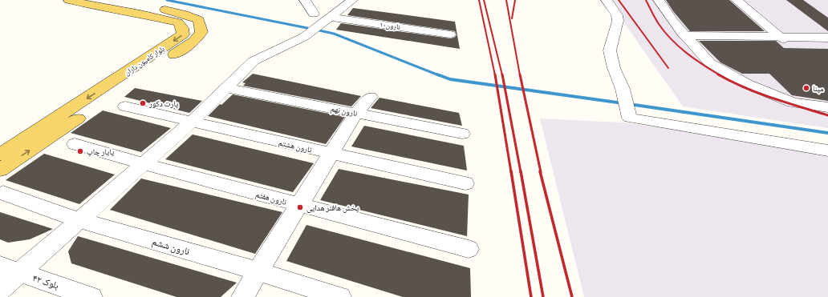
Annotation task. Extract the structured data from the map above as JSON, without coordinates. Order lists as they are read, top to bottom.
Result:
{
  "streets": {
    "main road": ["بلوار کامیون داران"],
    "lane": [
      "نارون۱۰",
      "نارون نهم",
      "نارون هشتم",
      "نارون هفتم",
      "نارون ششم",
      "بلوک ۴۲"
    ]
  },
  "places": [
    "مپنا",
    "پارت دکور",
    "پایار چاپ",
    "پخش هافنر هدایی"
  ]
}
